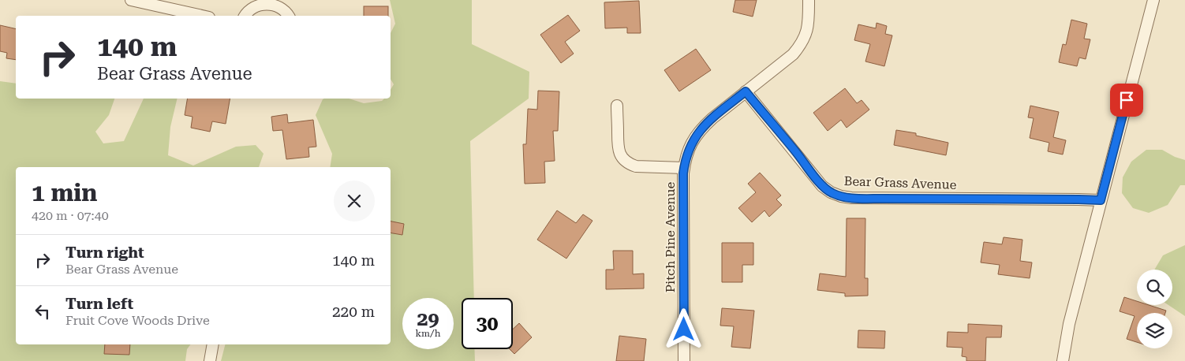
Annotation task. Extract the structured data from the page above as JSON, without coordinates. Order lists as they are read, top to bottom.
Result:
{
  "streets": {
    "street": ["Bear Grass Avenue", "Pitch Pine Avenue"]
  },
  "crossings": [
    ["Bear Grass Avenue", "Pitch Pine Avenue"]
  ],
  "page": {
    "turn": ["140 m", "Bear Grass Avenue"],
    "heading": ["1 min", "420 m · 07:40"],
    "list": [
      {
        "name": "Turn right",
        "note": "Bear Grass Avenue",
        "value": "140 m"
      },
      {
        "name": "Turn left",
        "note": "Fruit Cove Woods Drive",
        "value": "220 m"
      }
    ],
    "speed": "29 km/h",
    "limit": "30"
  }
}
